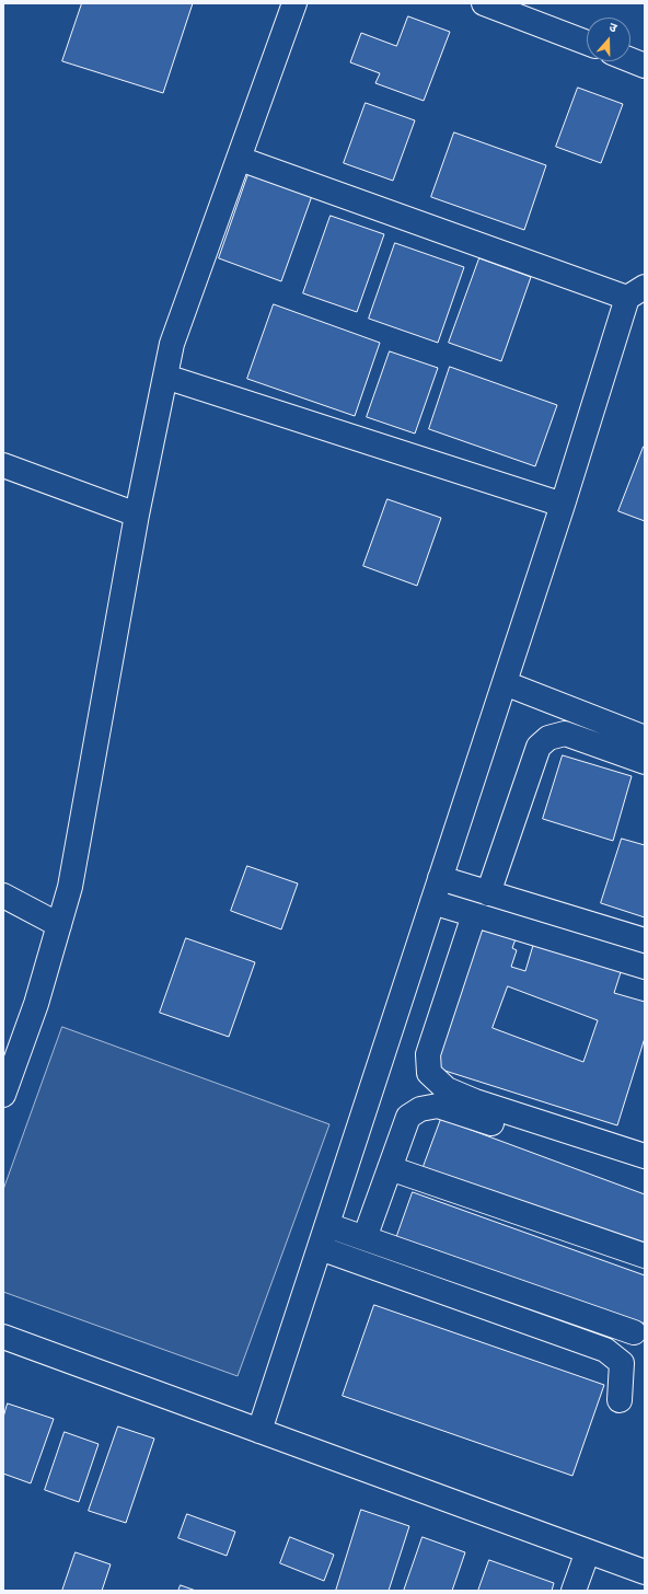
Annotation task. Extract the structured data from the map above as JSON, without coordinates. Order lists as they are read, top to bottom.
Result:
{
  "north": "top"
}
